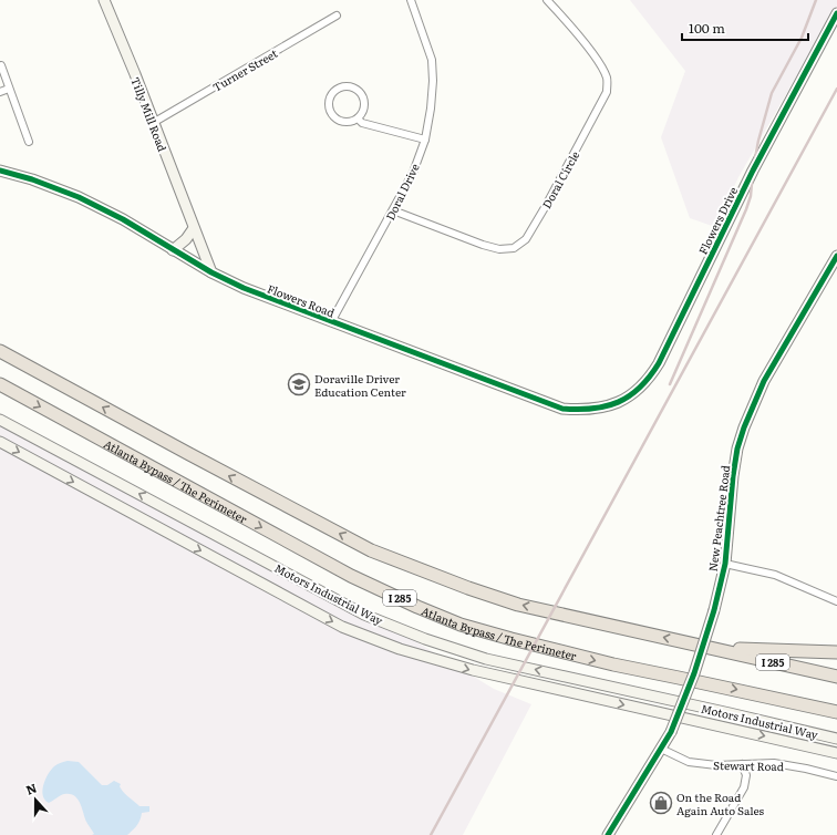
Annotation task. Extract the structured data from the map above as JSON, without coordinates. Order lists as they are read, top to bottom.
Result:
{
  "streets": {
    "highway": ["Atlanta Bypass / The Perimeter", "I 285"],
    "street": [
      "Turner Street",
      "Tilly Mill Road",
      "Doral Circle",
      "Doral Drive",
      "Flowers Drive",
      "Flowers Road",
      "New Peachtree Road",
      "Motors Industrial Way",
      "Stewart Road"
    ]
  },
  "crossings": [
    ["Turner Street", "Tilly Mill Road"],
    ["Tilly Mill Road", "Flowers Road"],
    ["Doral Circle", "Doral Drive"],
    ["Doral Drive", "Flowers Road"],
    ["Flowers Drive", "Flowers Road"],
    ["New Peachtree Road", "Stewart Road"]
  ],
  "places": {
    "school or university": ["Doraville Driver Education Center"],
    "shop": ["On the Road Again Auto Sales"]
  },
  "scale_bar": "100 m",
  "north": "top"
}
